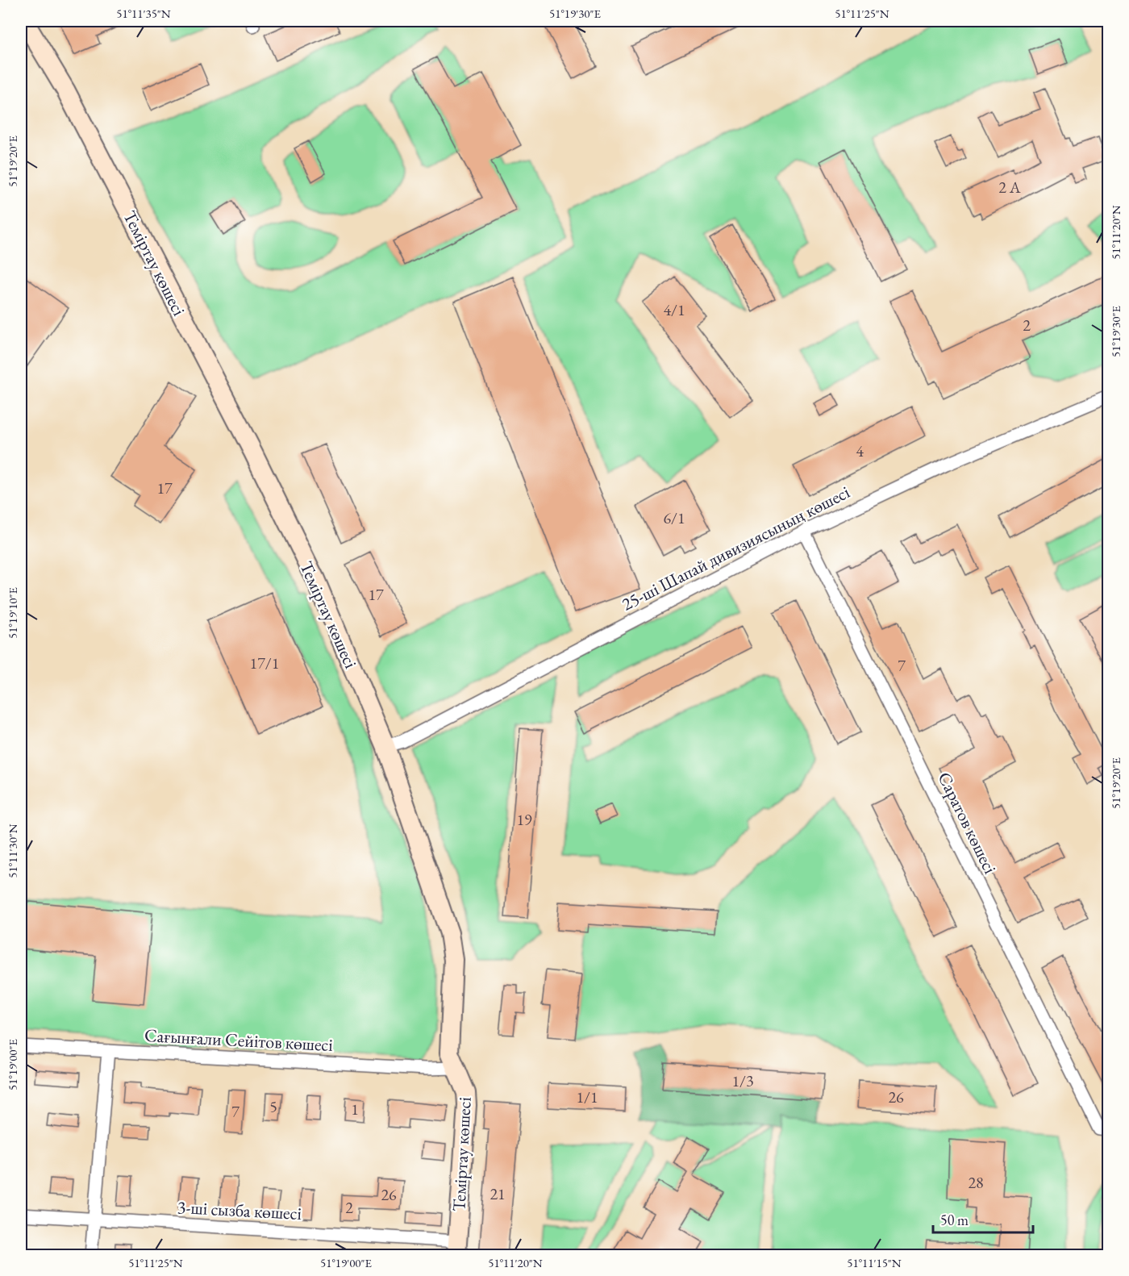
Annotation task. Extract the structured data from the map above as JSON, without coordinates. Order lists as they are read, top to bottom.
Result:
{
  "streets": {
    "street": [
      "Теміртау көшесі",
      "25-ші Шапай дивизиясының көшесі",
      "Саратов көшесі",
      "Сағынғали Сейітов көшесі",
      "3-ші сызба көшесі"
    ]
  },
  "crossings": [
    ["Теміртау көшесі", "25-ші Шапай дивизиясының көшесі"],
    ["Теміртау көшесі", "Сағынғали Сейітов көшесі"],
    ["Теміртау көшесі", "3-ші сызба көшесі"],
    ["25-ші Шапай дивизиясының көшесі", "Саратов көшесі"]
  ],
  "house_numbers": [
    "2 А",
    "4/1",
    "2",
    "4",
    "17",
    "6/1",
    "17",
    "17/1",
    "7",
    "19",
    "1/3",
    "1/1",
    "26",
    "5",
    "1",
    "7",
    "28",
    "21",
    "26",
    "2"
  ],
  "scale_bar": "50 m",
  "coordinates": [
    "51°11'35\"N",
    "51°19'30\"E",
    "51°11'25\"N",
    "51°19'20\"E",
    "51°11'20\"N",
    "51°19'10\"E",
    "51°11'30\"N",
    "51°19'00\"E",
    "51°11'15\"N"
  ]
}
